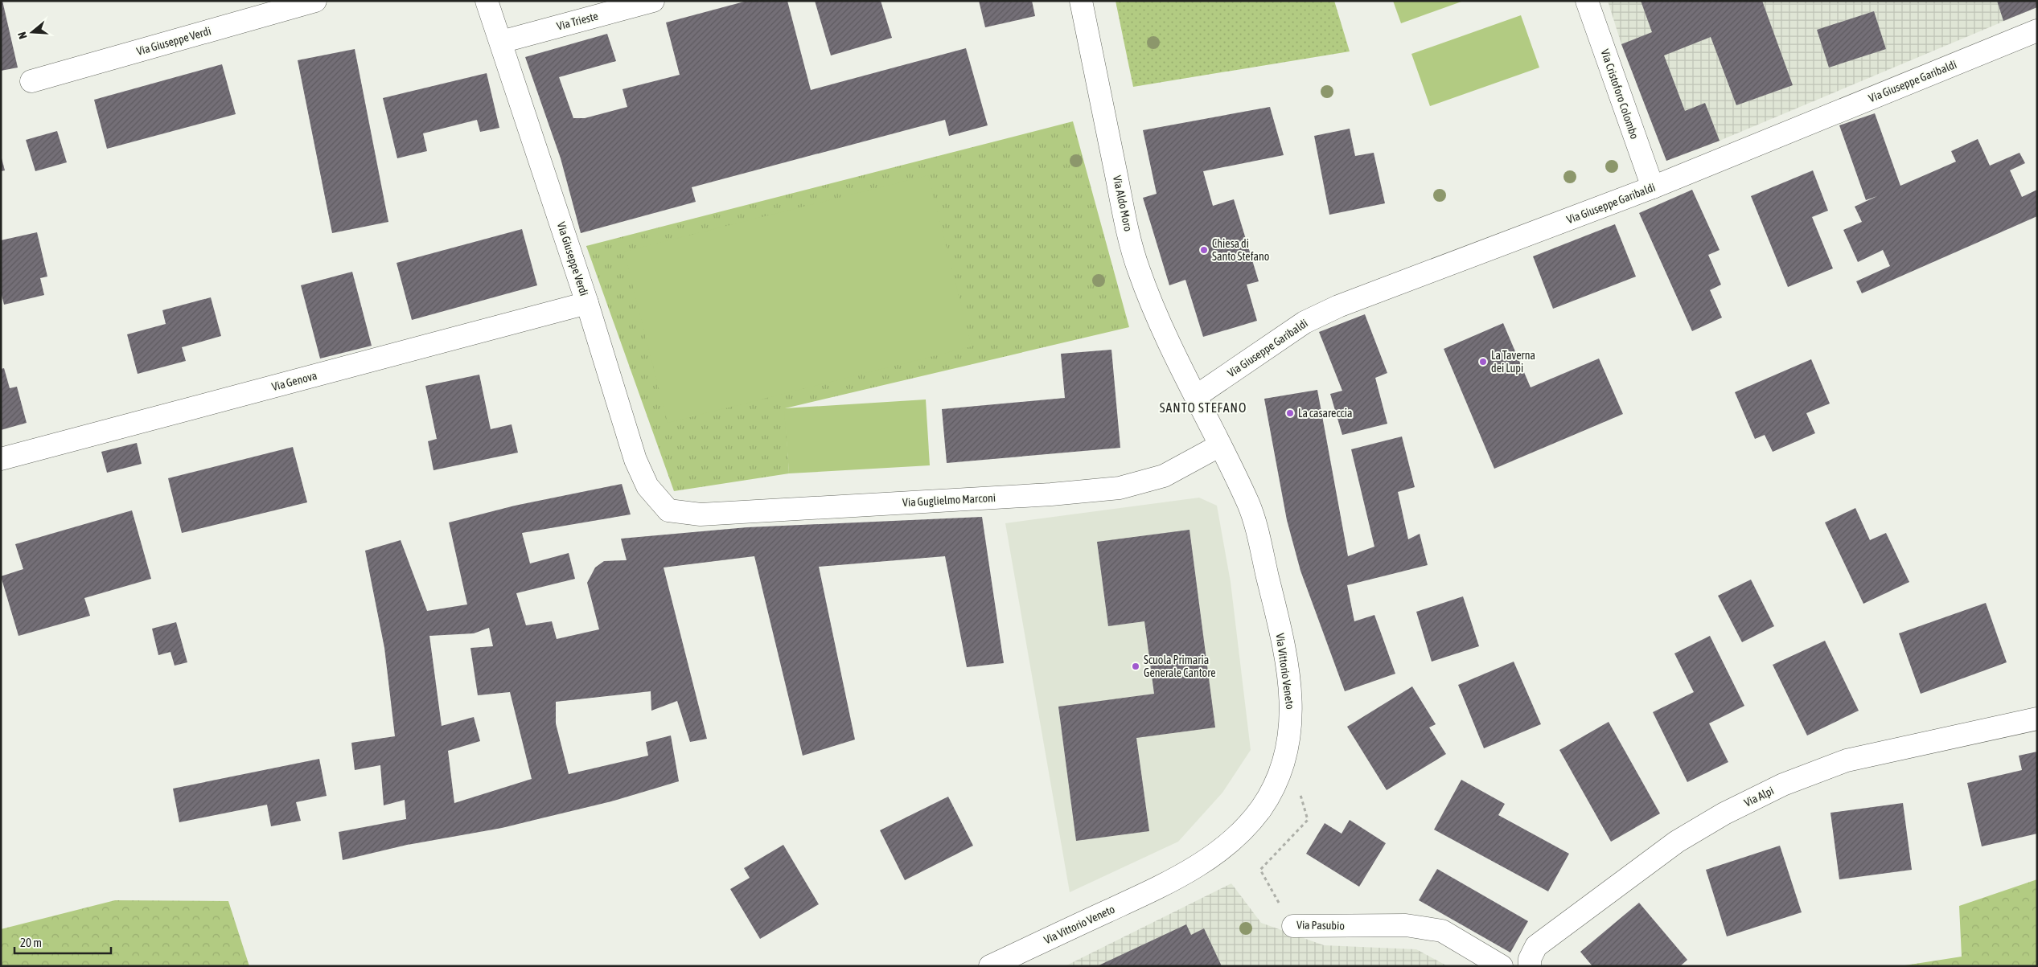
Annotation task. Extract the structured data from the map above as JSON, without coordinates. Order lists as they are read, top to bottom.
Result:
{
  "streets": {
    "street": [
      "Via Trieste",
      "Via Giuseppe Verdi",
      "Via Giuseppe Garibaldi",
      "Via Cristoforo Colombo",
      "Via Aldo Moro",
      "Via Genova",
      "Via Guglielmo Marconi",
      "Via Vittorio Veneto",
      "Via Alpi",
      "Via Pasubio"
    ]
  },
  "crossings": [
    ["Via Trieste", "Via Giuseppe Verdi"],
    ["Via Giuseppe Verdi", "Via Genova"],
    ["Via Giuseppe Verdi", "Via Guglielmo Marconi"],
    ["Via Giuseppe Garibaldi", "Via Cristoforo Colombo"],
    ["Via Giuseppe Garibaldi", "Via Aldo Moro"],
    ["Via Giuseppe Garibaldi", "Via Vittorio Veneto"],
    ["Via Aldo Moro", "Via Vittorio Veneto"],
    ["Via Guglielmo Marconi", "Via Vittorio Veneto"],
    ["Via Vittorio Veneto", "Via Pasubio"]
  ],
  "districts": ["SANTO STEFANO"],
  "places": [
    "Chiesa di Santo Stefano",
    "La Taverna dei Lupi",
    "La casareccia",
    "Scuola Primaria Generale Cantore"
  ],
  "scale_bar": "20 m",
  "north": "left"
}
